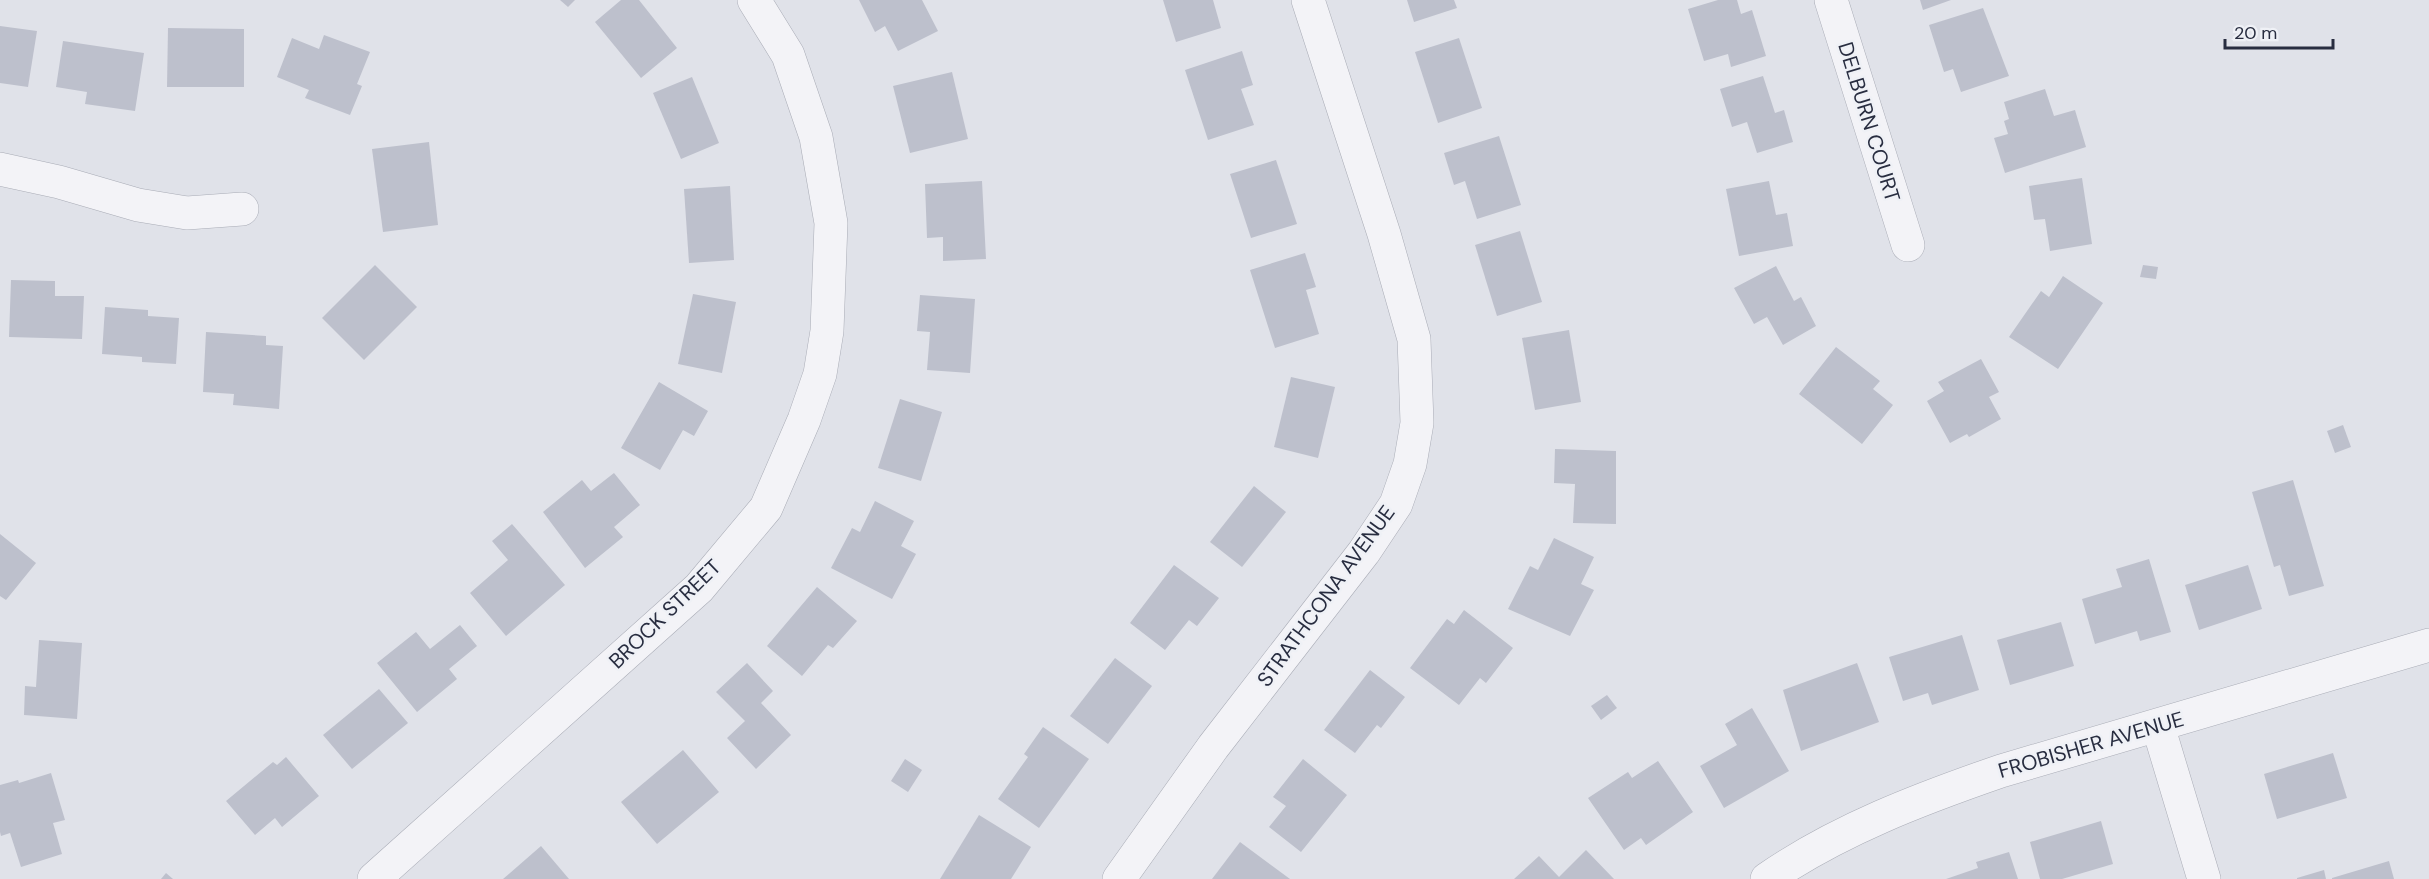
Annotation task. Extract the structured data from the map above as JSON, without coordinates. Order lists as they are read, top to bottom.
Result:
{
  "streets": {
    "street": [
      "DELBURN COURT",
      "STRATHCONA AVENUE",
      "BROCK STREET",
      "FROBISHER AVENUE"
    ]
  },
  "scale_bar": "20 m"
}
